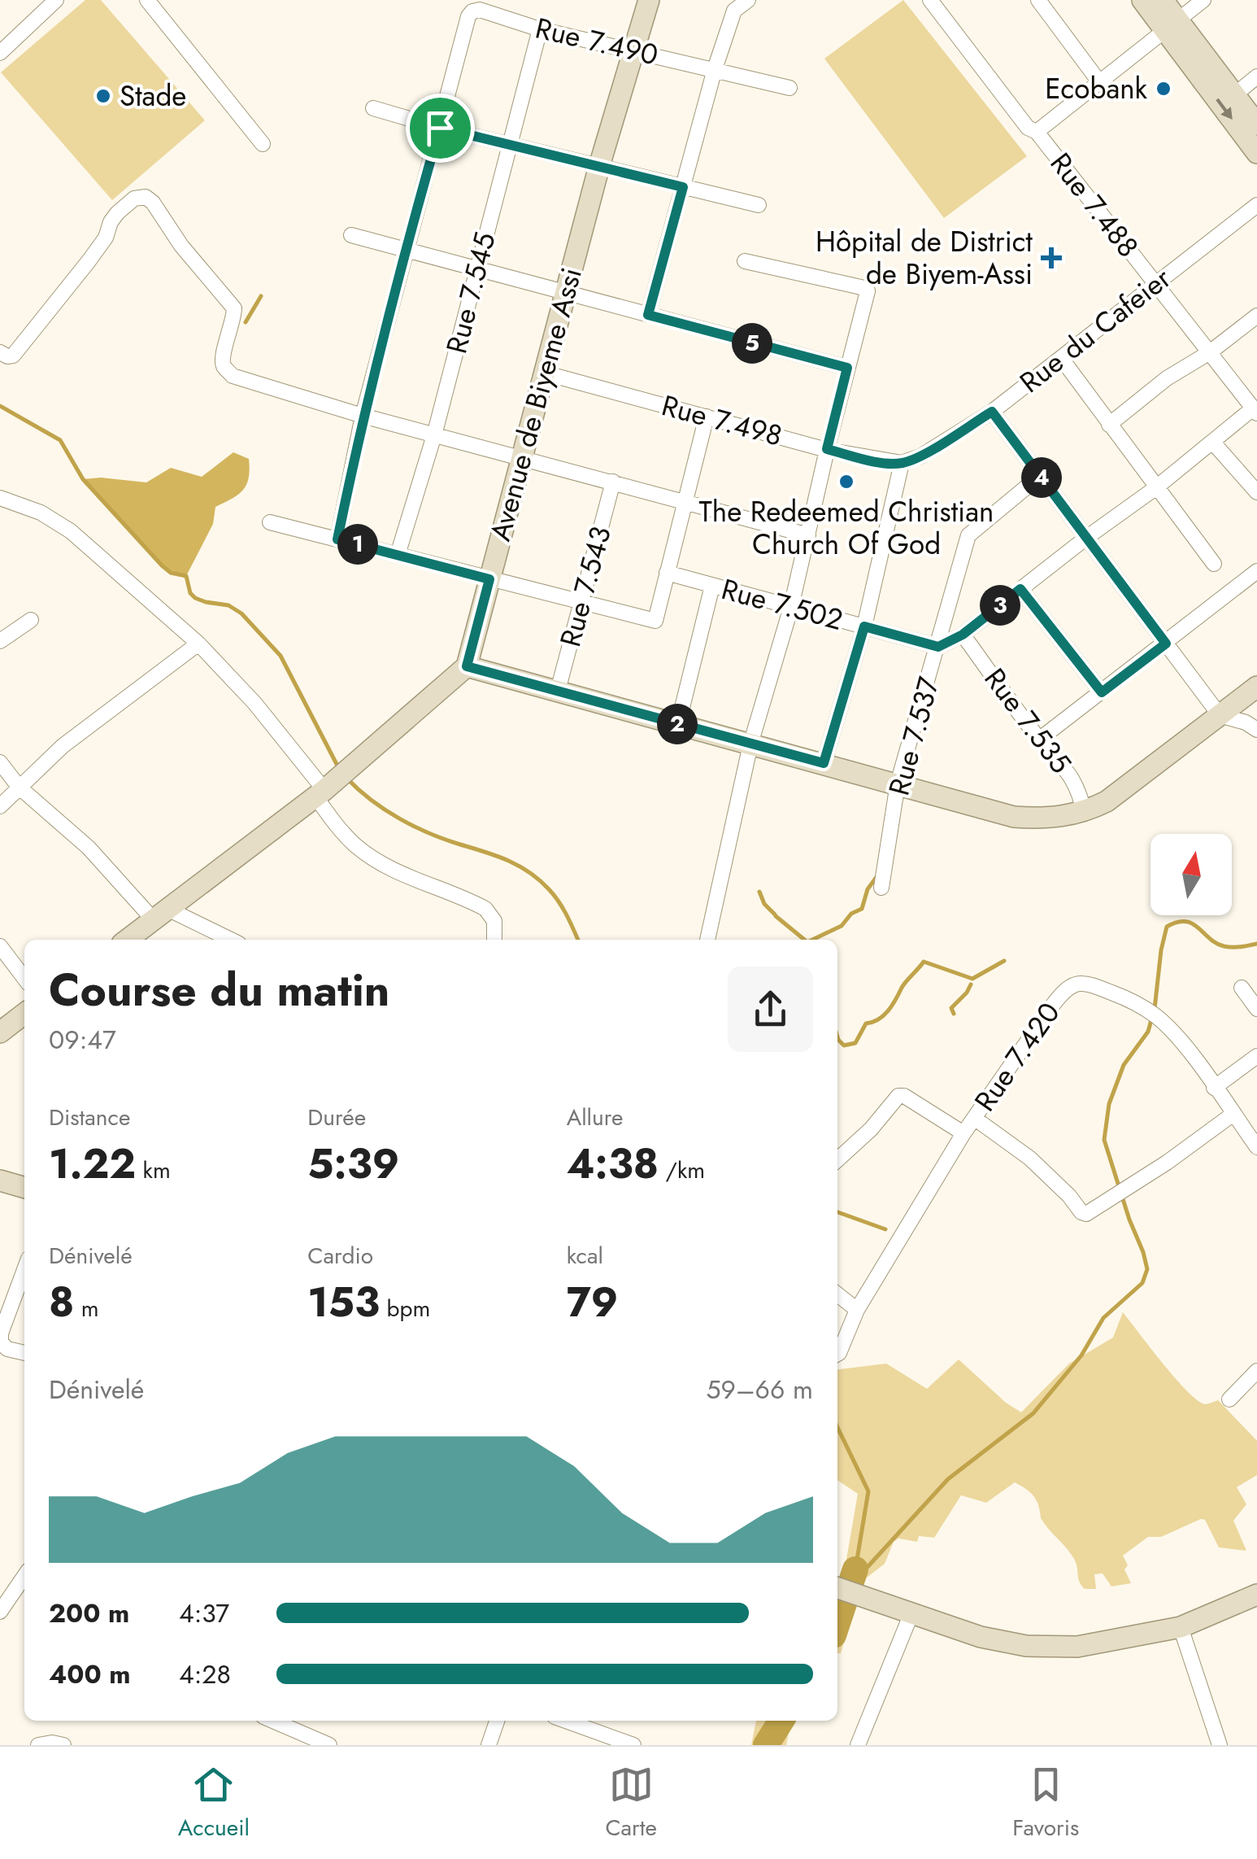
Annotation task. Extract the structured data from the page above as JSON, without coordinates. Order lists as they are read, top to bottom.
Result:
{
  "streets": {
    "main road": ["Avenue de Biyeme Assi"],
    "street": [
      "Rue 7.490",
      "Rue 7.488",
      "Rue 7.545",
      "Rue du Cafeier",
      "Rue 7.498",
      "Rue 7.543",
      "Rue 7.502",
      "Rue 7.535",
      "Rue 7.537",
      "Rue 7.420"
    ]
  },
  "crossings": [
    ["Rue 7.490", "Rue 7.545"],
    ["Rue 7.490", "Avenue de Biyeme Assi"],
    ["Rue 7.488", "Rue du Cafeier"],
    ["Rue du Cafeier", "Rue 7.498"],
    ["Avenue de Biyeme Assi", "Rue 7.498"],
    ["Rue 7.502", "Rue 7.537"]
  ],
  "places": {
    "other": ["Ecobank", "Stade", "The Redeemed Christian Church Of God"],
    "health": ["Hôpital de District de Biyem-Assi"]
  },
  "north": "top",
  "page": {
    "pins": [
      "5",
      "4",
      "1",
      "3",
      "2"
    ],
    "heading": ["Course du matin", "09:47"],
    "stats": [
      ["Distance", "1.22 km"],
      ["Durée", "5:39"],
      ["Allure", "4:38 /km"],
      ["Dénivelé", "8 m"],
      ["Cardio", "153 bpm"],
      ["kcal", "79"]
    ],
    "chart": ["Dénivelé", "59–66 m"],
    "list": [
      {
        "name": "200 m",
        "note": "4:37"
      },
      {
        "name": "400 m",
        "note": "4:28"
      }
    ],
    "tabs": ["Accueil", "Carte", "Favoris"]
  }
}
